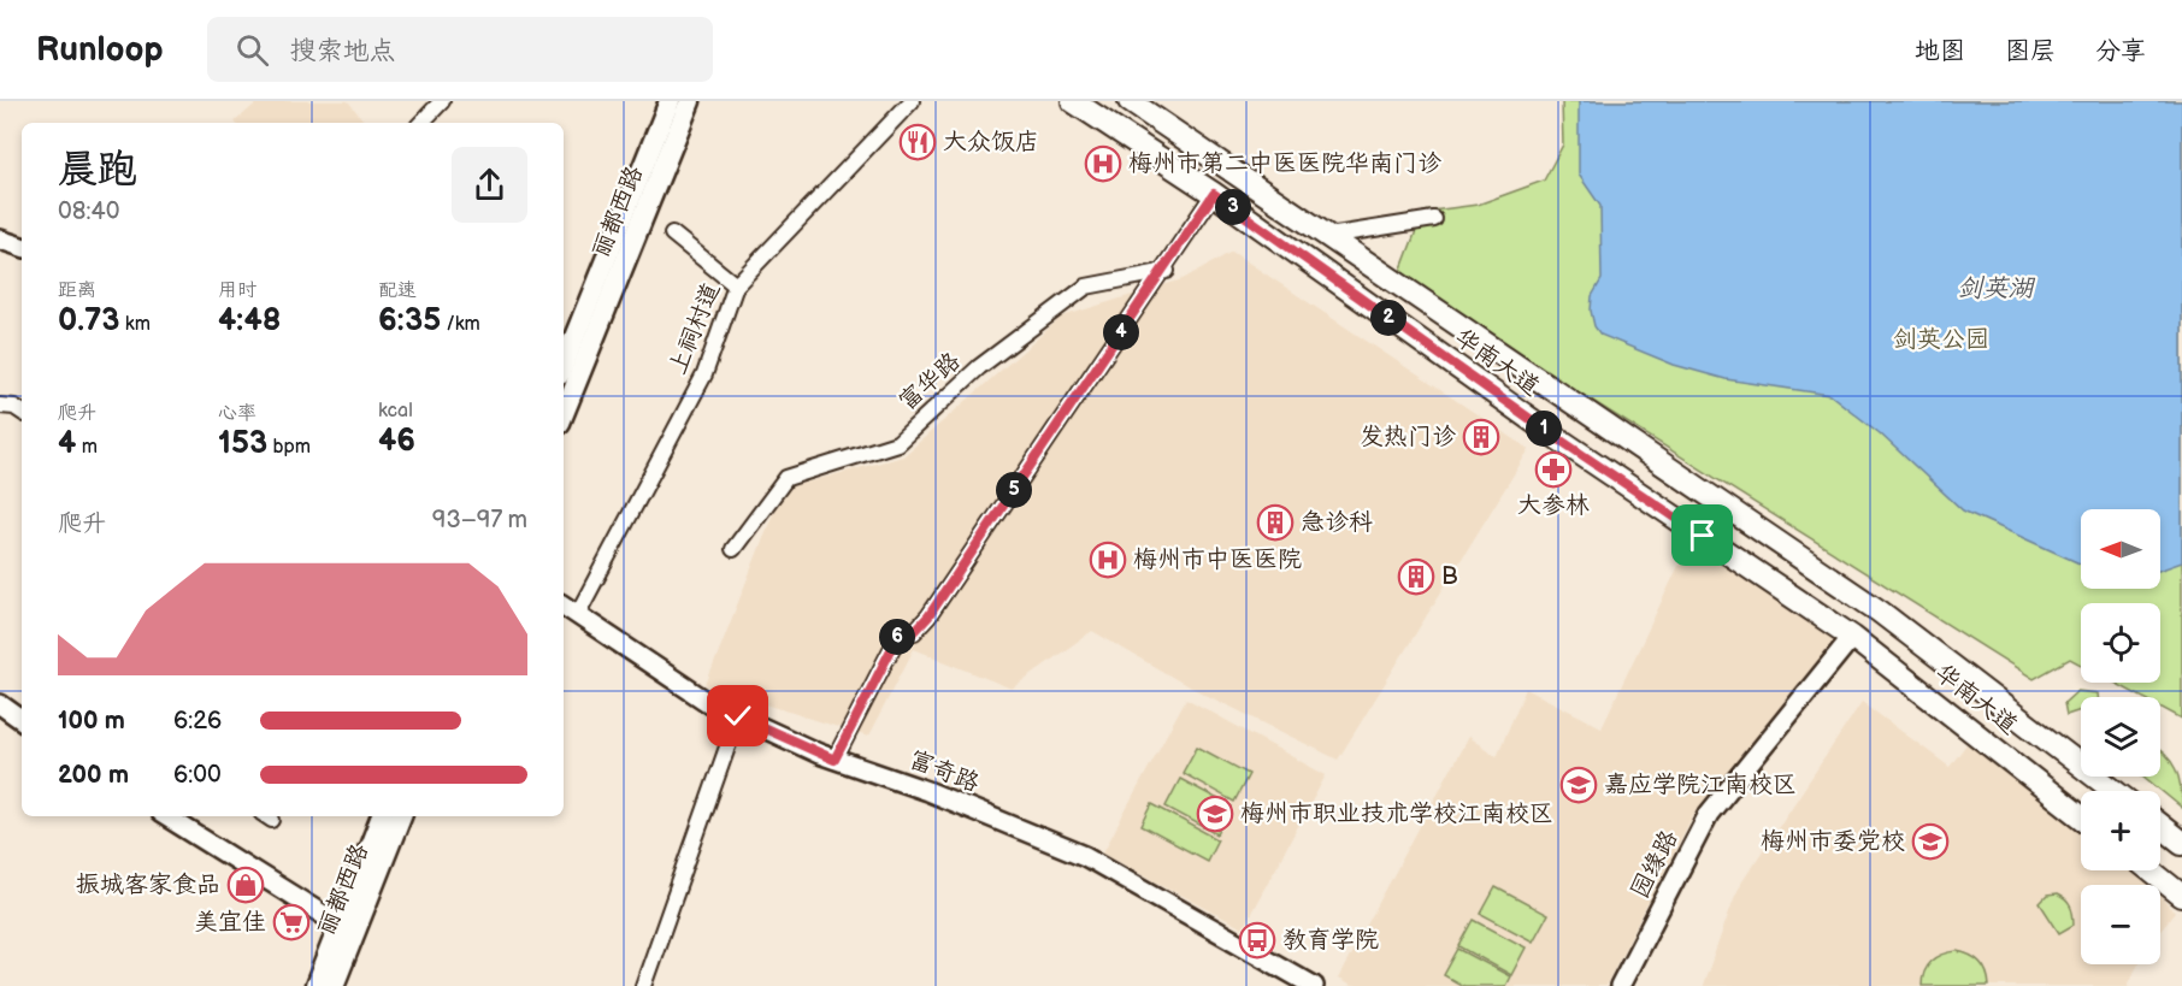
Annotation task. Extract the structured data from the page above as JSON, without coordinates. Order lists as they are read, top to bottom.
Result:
{
  "streets": {
    "main road": ["丽都西路", "华南大道"],
    "street": [
      "上祠村道",
      "富华路",
      "富奇路",
      "园缘路"
    ]
  },
  "crossings": [
    ["上祠村道", "富奇路"],
    ["华南大道", "园缘路"]
  ],
  "water": ["剑英湖"],
  "parks": ["剑英公园"],
  "places": {
    "restaurant": ["大众饭店"],
    "hospital": ["梅州市第二中医医院华南门诊", "梅州市中医医院"],
    "building": ["发热门诊", "急诊科", "B"],
    "pharmacy": ["大参林"],
    "school or university": ["嘉应学院江南校区", "梅州市职业技术学校江南校区", "梅州市委党校"],
    "shop": ["振城客家食品"],
    "supermarket": ["美宜佳"],
    "bus stop": ["教育学院"]
  },
  "north": "left",
  "page": {
    "header": "Runloop",
    "search": "搜索地点",
    "nav": ["地图", "图层", "分享"],
    "heading": ["晨跑", "08:40"],
    "pins": [
      "3",
      "2",
      "4",
      "1",
      "5",
      "6"
    ],
    "stats": [
      ["距离", "0.73 km"],
      ["用时", "4:48"],
      ["配速", "6:35 /km"],
      ["爬升", "4 m"],
      ["心率", "153 bpm"],
      ["kcal", "46"]
    ],
    "chart": ["爬升", "93–97 m"],
    "map_buttons": ["+", "−"],
    "list": [
      {
        "name": "100 m",
        "note": "6:26"
      },
      {
        "name": "200 m",
        "note": "6:00"
      }
    ]
  }
}
